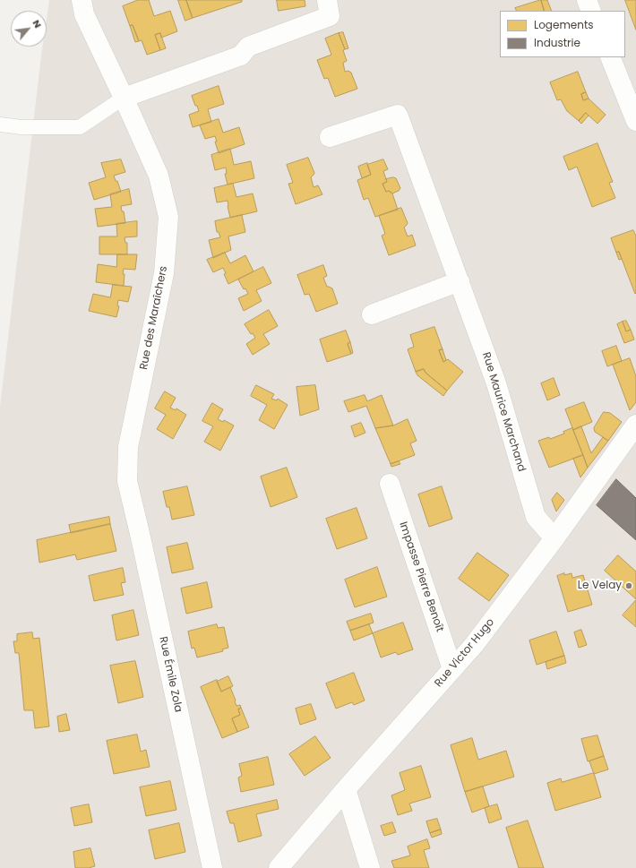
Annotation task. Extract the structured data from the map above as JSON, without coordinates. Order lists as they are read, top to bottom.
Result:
{
  "streets": {
    "street": [
      "Rue des Maraîchers",
      "Rue Maurice Marchand",
      "Impasse Pierre Benoît",
      "Rue Victor Hugo",
      "Rue Émile Zola"
    ]
  },
  "crossings": [
    ["Rue des Maraîchers", "Rue Émile Zola"],
    ["Rue Maurice Marchand", "Rue Victor Hugo"],
    ["Impasse Pierre Benoît", "Rue Victor Hugo"]
  ],
  "places": ["Le Velay"],
  "legend": ["Logements", "Industrie"],
  "north": "top right"
}
